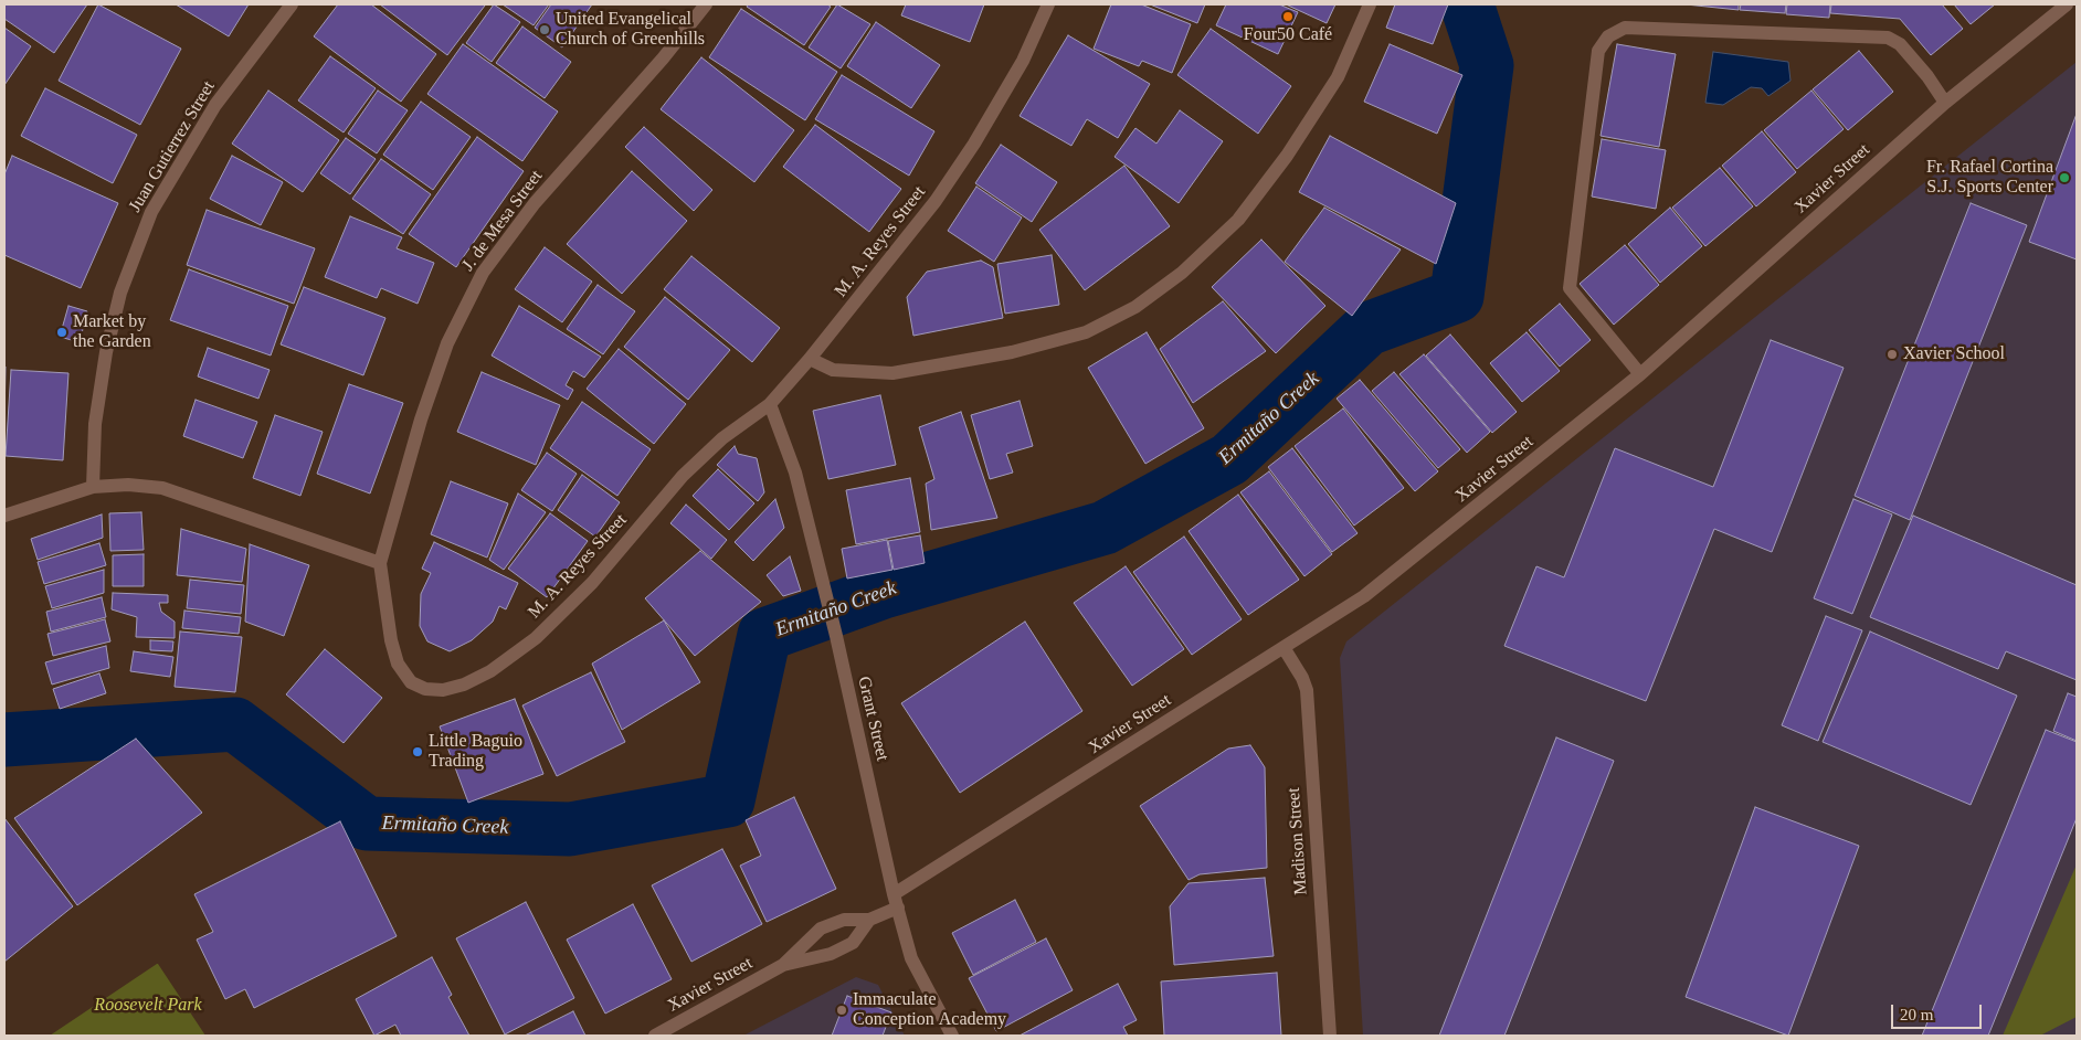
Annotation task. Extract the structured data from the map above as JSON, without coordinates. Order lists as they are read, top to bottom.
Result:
{
  "streets": {
    "street": [
      "Juan Gutierrez Street",
      "Xavier Street",
      "J. de Mesa Street",
      "M. A. Reyes Street",
      "Grant Street",
      "Madison Street"
    ]
  },
  "crossings": [
    ["Xavier Street", "Grant Street"],
    ["Xavier Street", "Madison Street"],
    ["J. de Mesa Street", "M. A. Reyes Street"],
    ["M. A. Reyes Street", "Grant Street"]
  ],
  "water": ["Ermitaño Creek"],
  "parks": ["Roosevelt Park"],
  "places": [
    "Four50 Café",
    "United Evangelical Church of Greenhills",
    "Fr. Rafael Cortina S.J. Sports Center",
    "Market by the Garden",
    "Xavier School",
    "Little Baguio Trading",
    "Immaculate Conception Academy"
  ],
  "scale_bar": "20 m"
}
